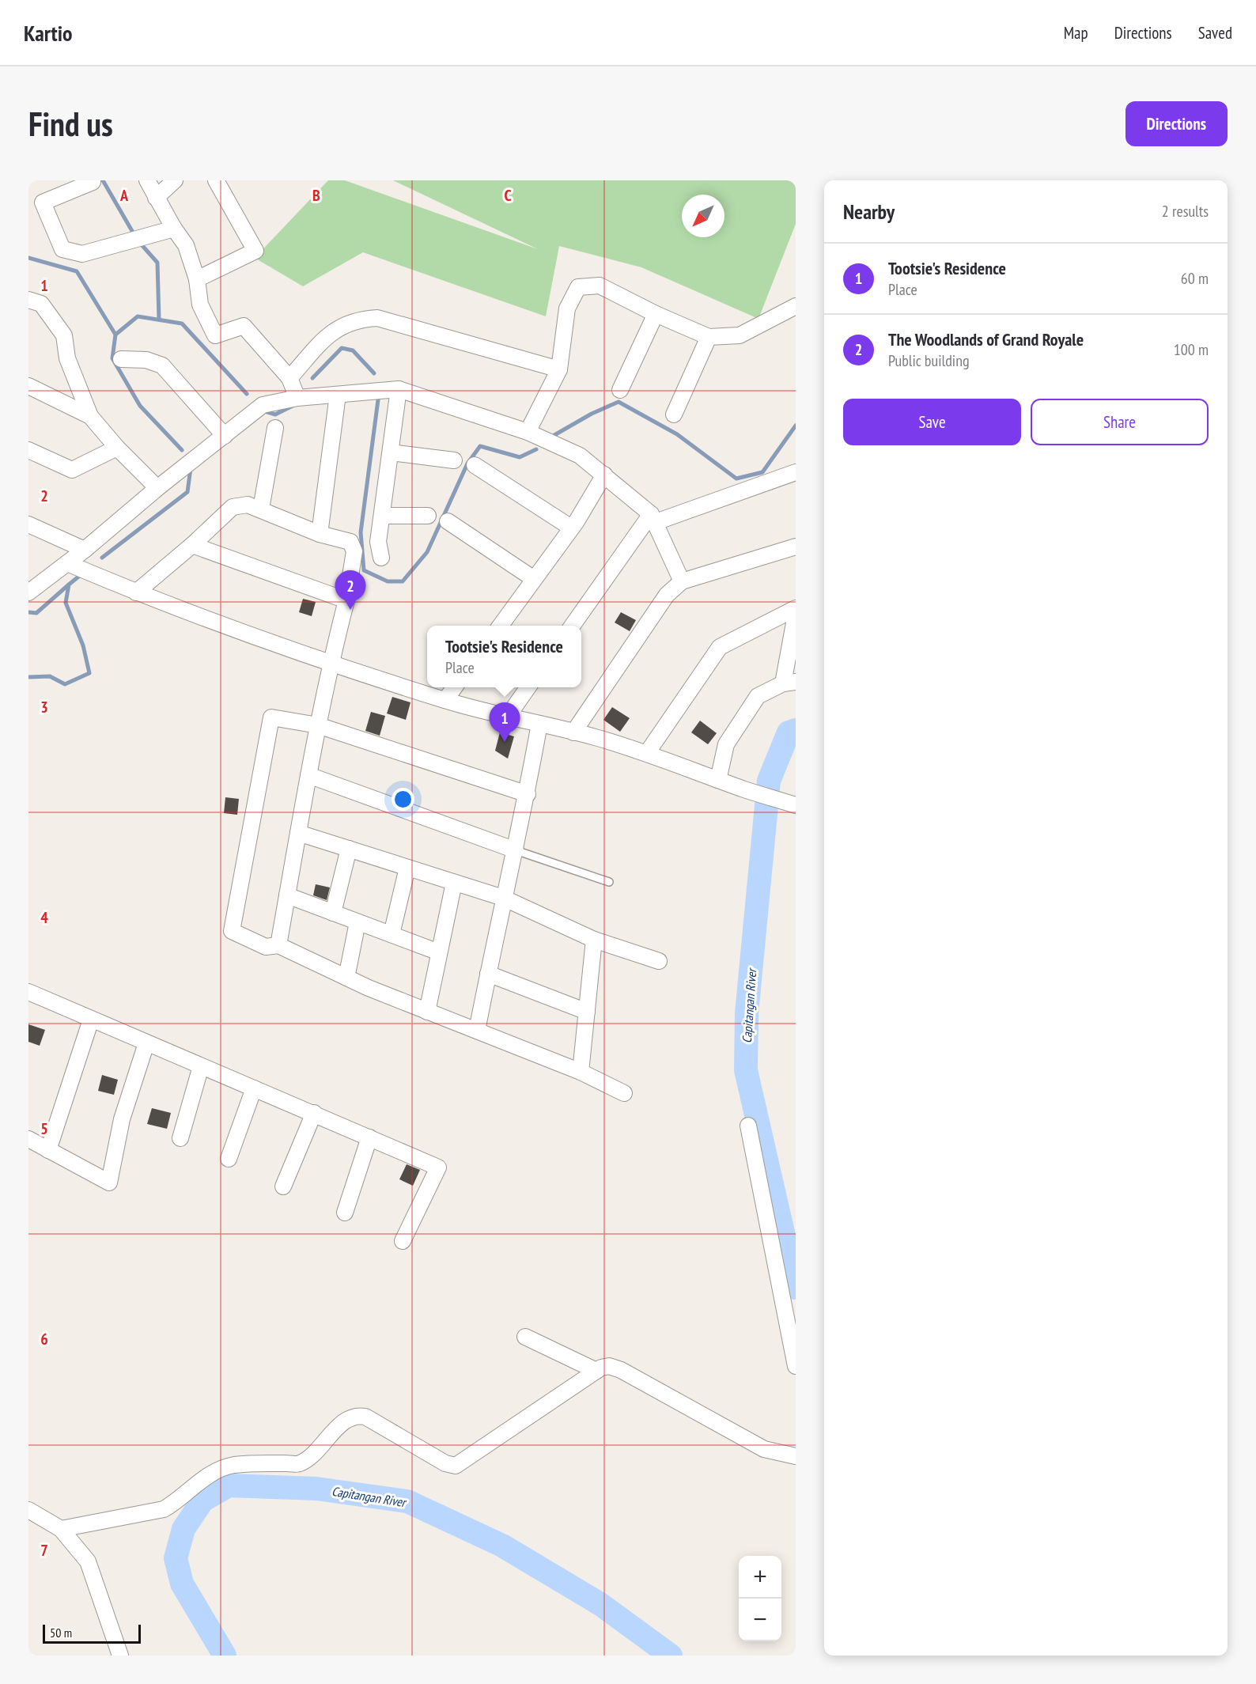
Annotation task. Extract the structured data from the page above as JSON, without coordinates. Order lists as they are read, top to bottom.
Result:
{
  "water": ["Capitangan River"],
  "scale_bar": "50 m",
  "north": "bottom left",
  "page": {
    "header": "Kartio",
    "nav": ["Map", "Directions", "Saved"],
    "buttons": [
      "Directions",
      ["Save", "Share"]
    ],
    "title": "Find us",
    "heading": ["Nearby", "2 results"],
    "list": [
      {
        "mark": "1",
        "name": "Tootsie's Residence",
        "note": "Place",
        "value": "60 m"
      },
      {
        "mark": "2",
        "name": "The Woodlands of Grand Royale",
        "note": "Public building",
        "value": "100 m"
      }
    ],
    "pins": ["2", "1"],
    "popup": ["Tootsie's Residence", "Place"],
    "map_buttons": ["+", "−"],
    "scale": "50 m"
  },
  "grid": {
    "columns": ["A", "B", "C"],
    "rows": [
      "1",
      "2",
      "3",
      "4",
      "5",
      "6",
      "7"
    ]
  }
}
